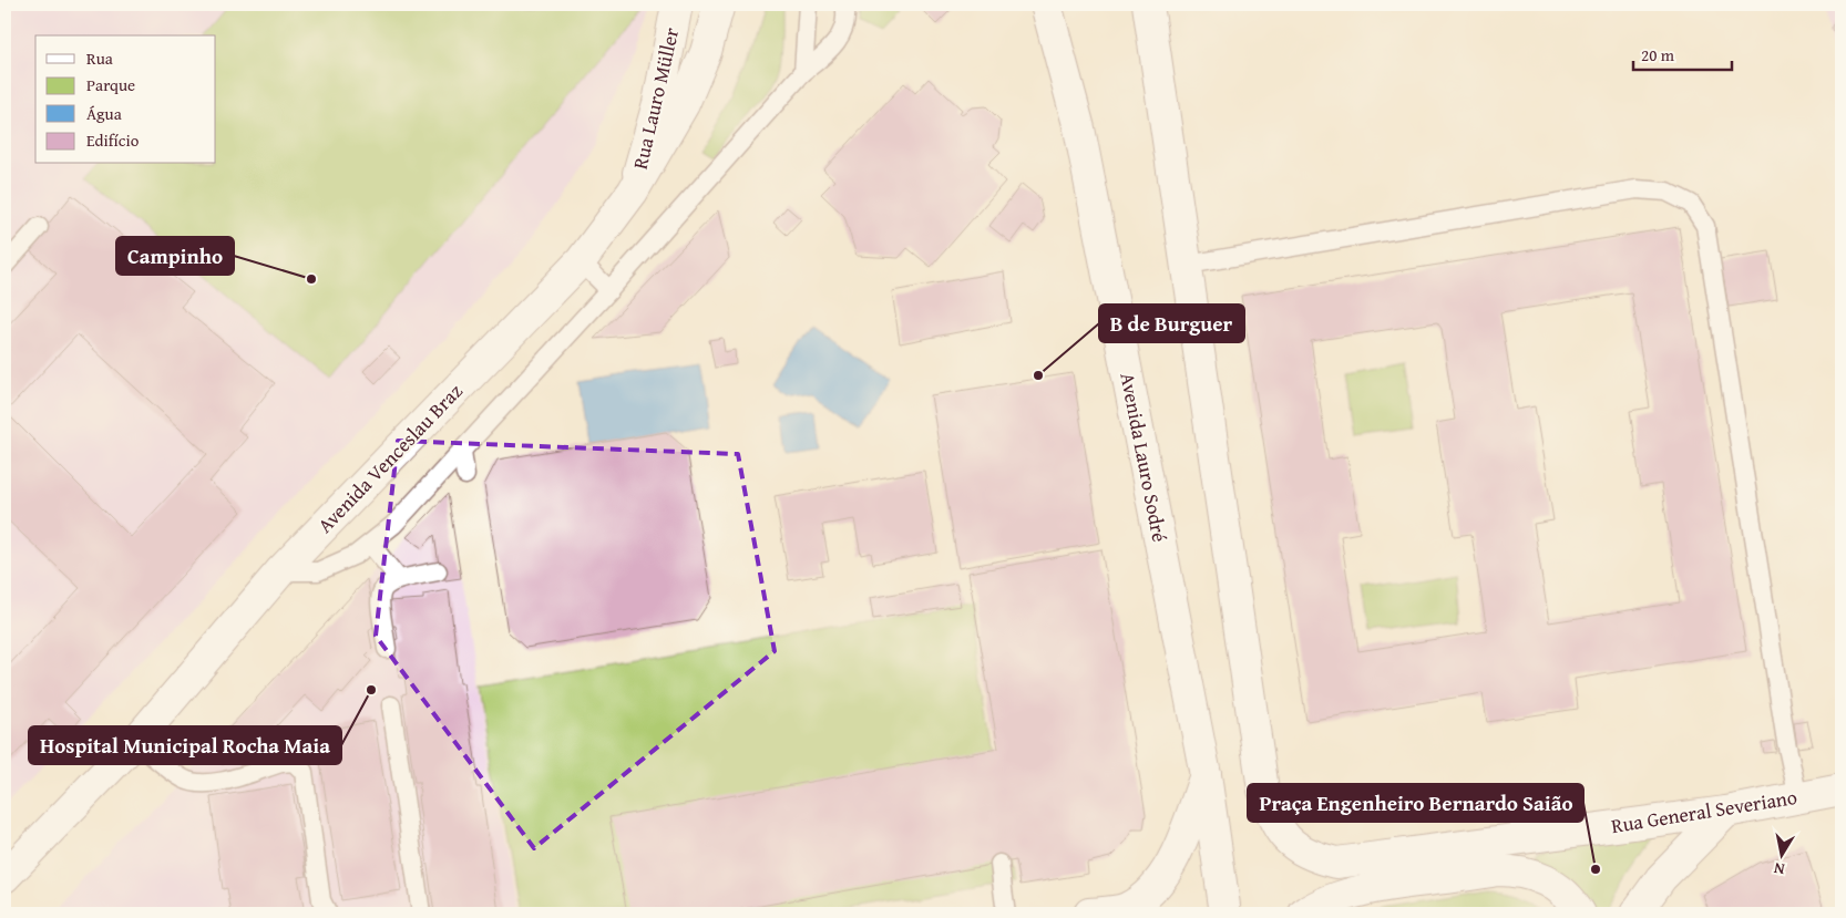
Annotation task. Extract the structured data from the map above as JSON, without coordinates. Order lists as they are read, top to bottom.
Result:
{
  "streets": {
    "main road": [
      "Rua Lauro Müller",
      "Avenida Lauro Sodré",
      "Avenida Venceslau Braz",
      "Rua General Severiano"
    ]
  },
  "crossings": [
    ["Rua Lauro Müller", "Avenida Venceslau Braz"]
  ],
  "places": [
    "Campinho",
    "B de Burguer",
    "Hospital Municipal Rocha Maia",
    "Praça Engenheiro Bernardo Saião"
  ],
  "legend": [
    "Rua",
    "Parque",
    "Água",
    "Edifício"
  ],
  "scale_bar": "20 m",
  "north": "bottom"
}
